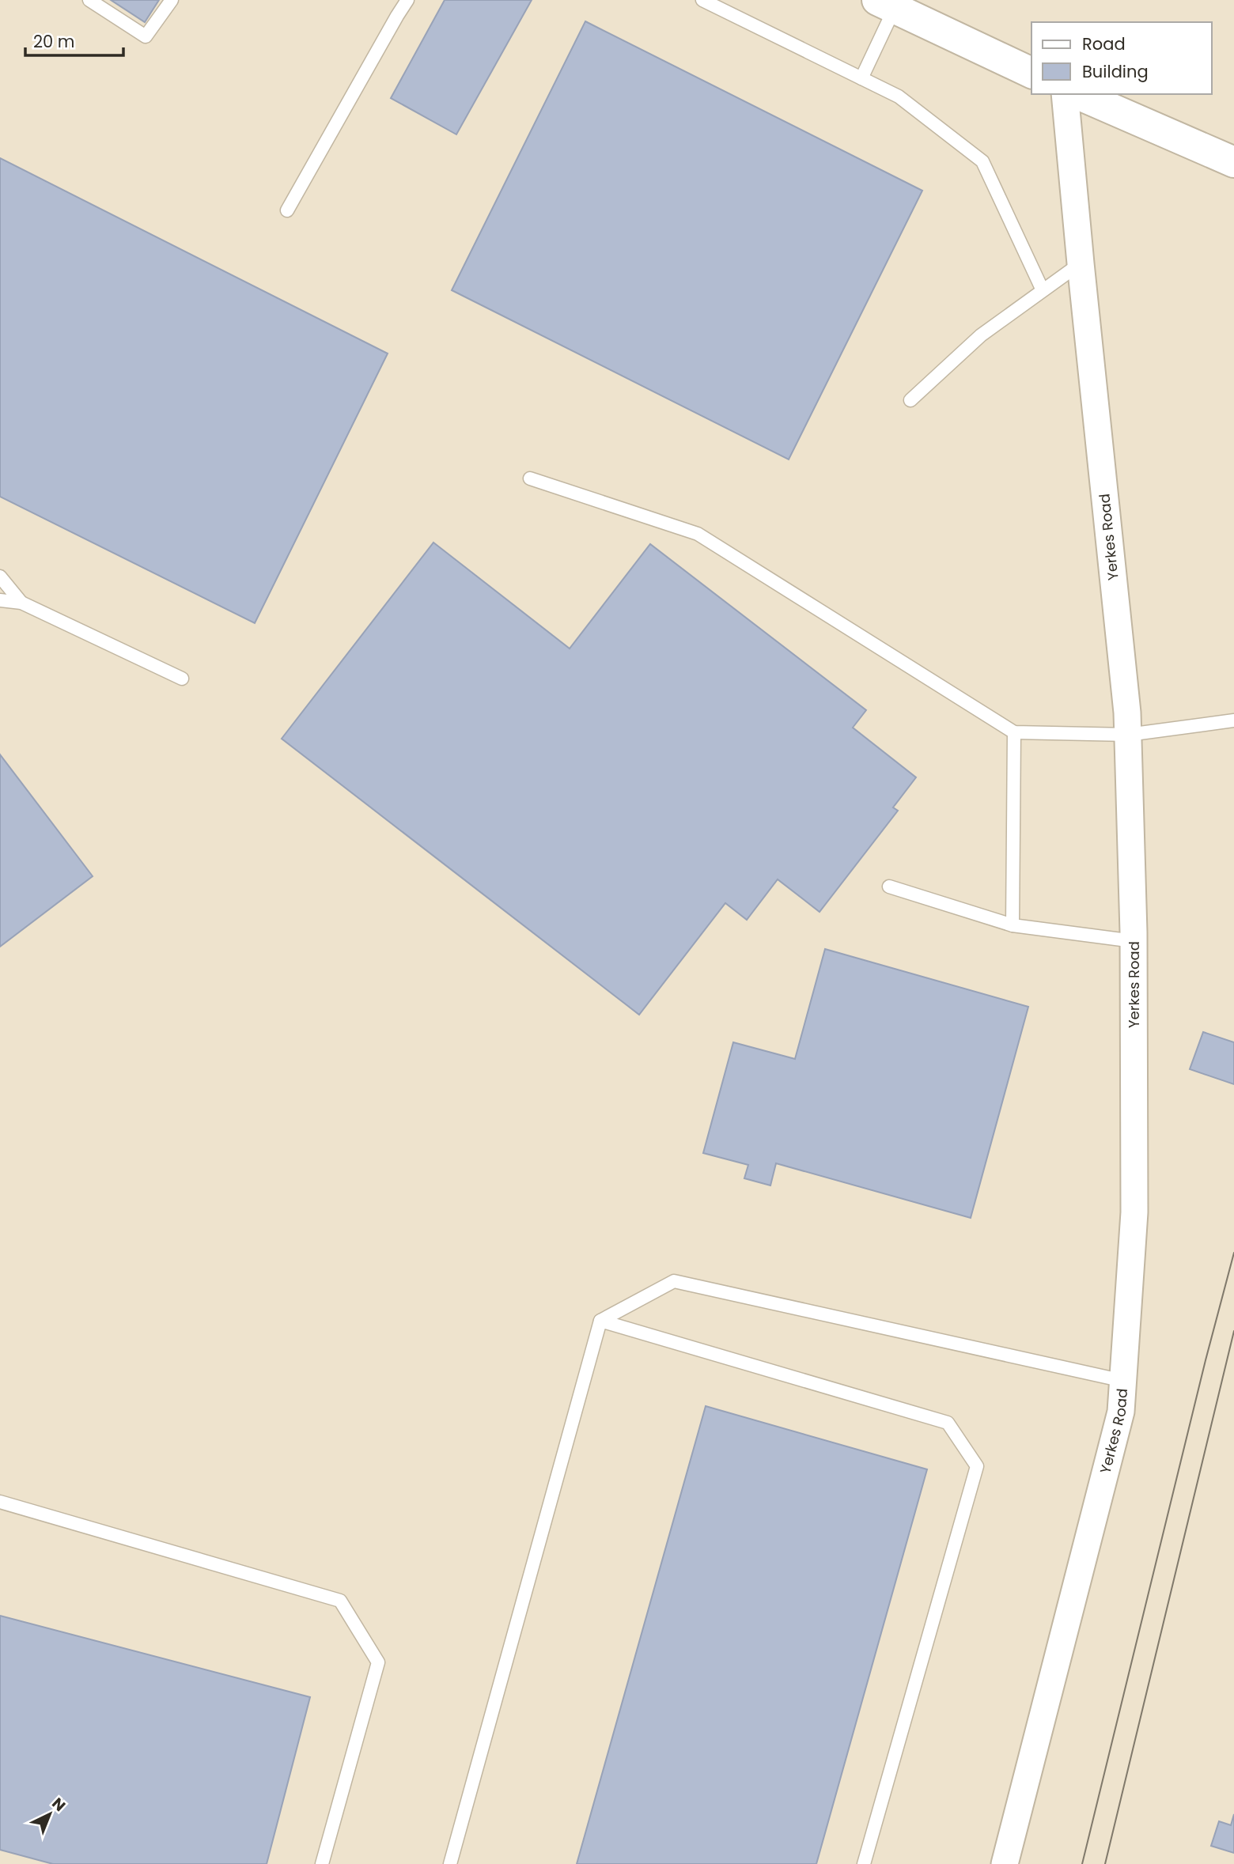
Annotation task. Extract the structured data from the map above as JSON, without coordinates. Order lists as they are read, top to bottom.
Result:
{
  "streets": {
    "street": ["Yerkes Road"]
  },
  "legend": ["Road", "Building"],
  "scale_bar": "20 m",
  "north": "top right"
}
